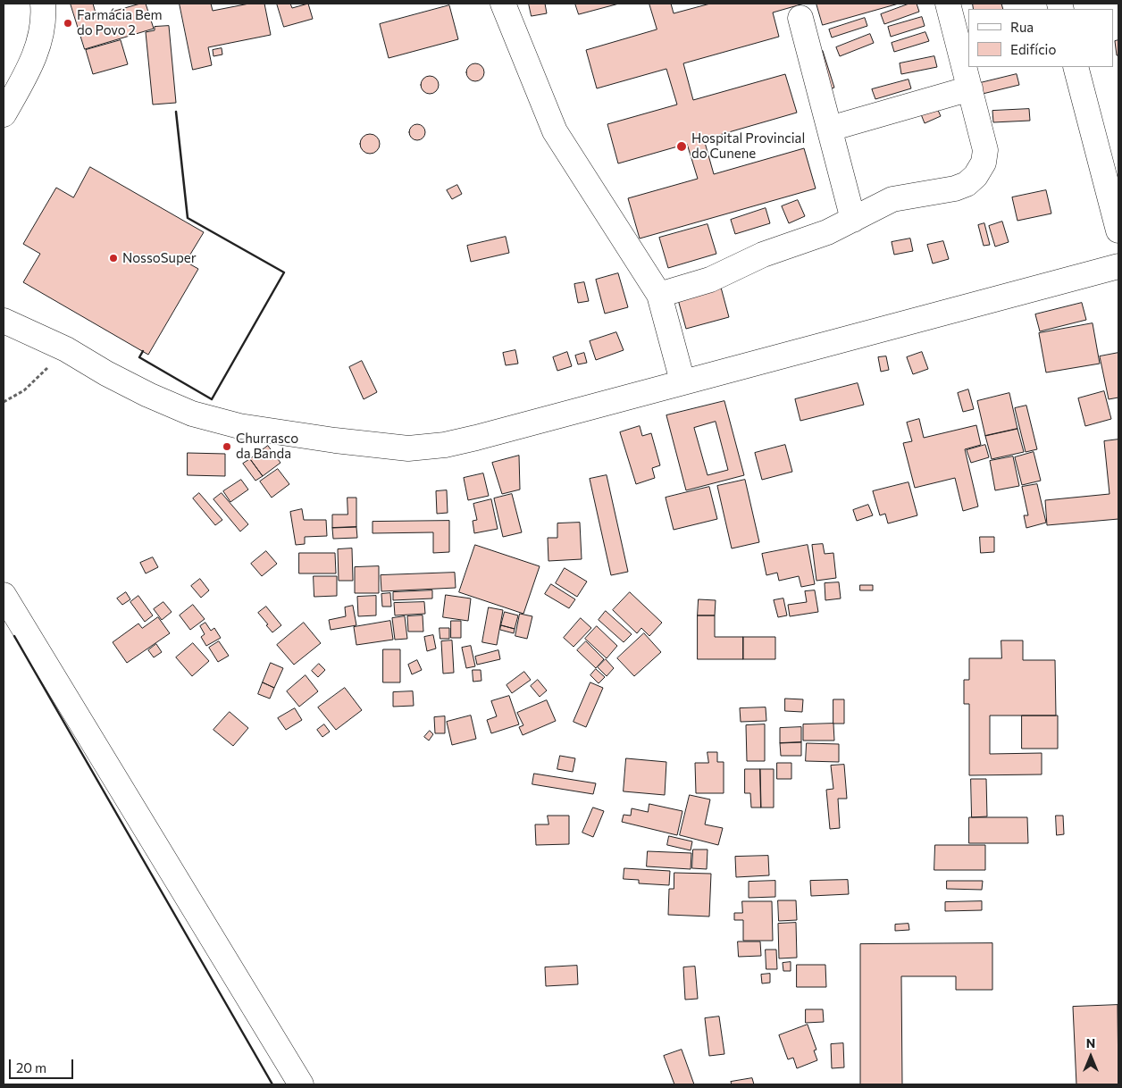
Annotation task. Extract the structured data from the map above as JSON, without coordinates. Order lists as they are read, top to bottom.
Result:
{
  "places": [
    "Farmácia Bem do Povo 2",
    "Hospital Provincial do Cunene",
    "NossoSuper",
    "Churrasco da Banda"
  ],
  "legend": ["Rua", "Edifício"],
  "scale_bar": "20 m",
  "north": "top"
}
